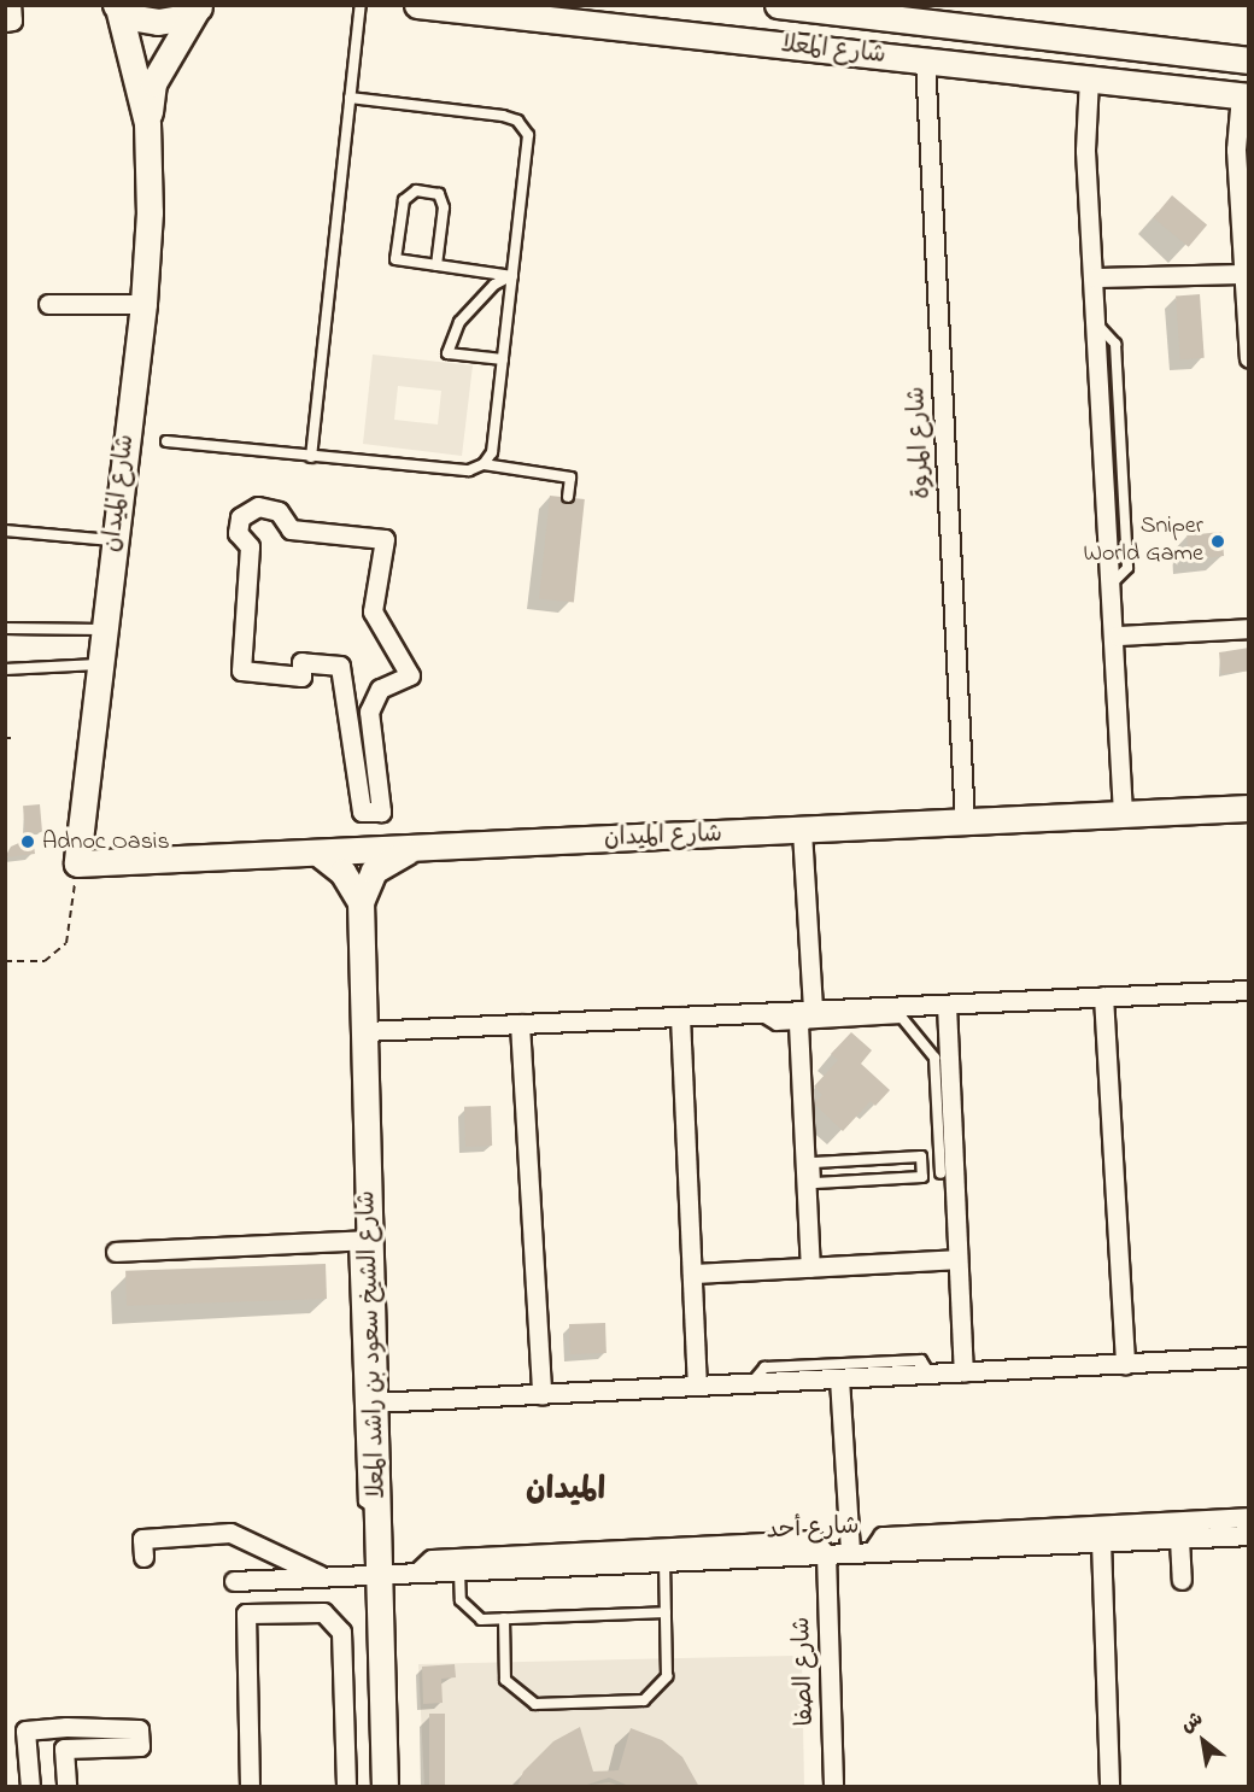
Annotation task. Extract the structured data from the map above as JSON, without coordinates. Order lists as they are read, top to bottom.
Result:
{
  "streets": {
    "street": [
      "شارع المعلا",
      "شارع المروة",
      "شارع الميدان",
      "شارع الشيخ سعود بن راشد المعلا",
      "شارع أحد",
      "شارع الصفا"
    ]
  },
  "crossings": [
    ["شارع المعلا", "شارع المروة"],
    ["شارع المروة", "شارع الميدان"],
    ["شارع الميدان", "شارع الشيخ سعود بن راشد المعلا"],
    ["شارع الشيخ سعود بن راشد المعلا", "شارع أحد"],
    ["شارع أحد", "شارع الصفا"]
  ],
  "districts": ["الميدان"],
  "places": ["Sniper World Game", "Adnoc Oasis"],
  "north": "top left"
}
